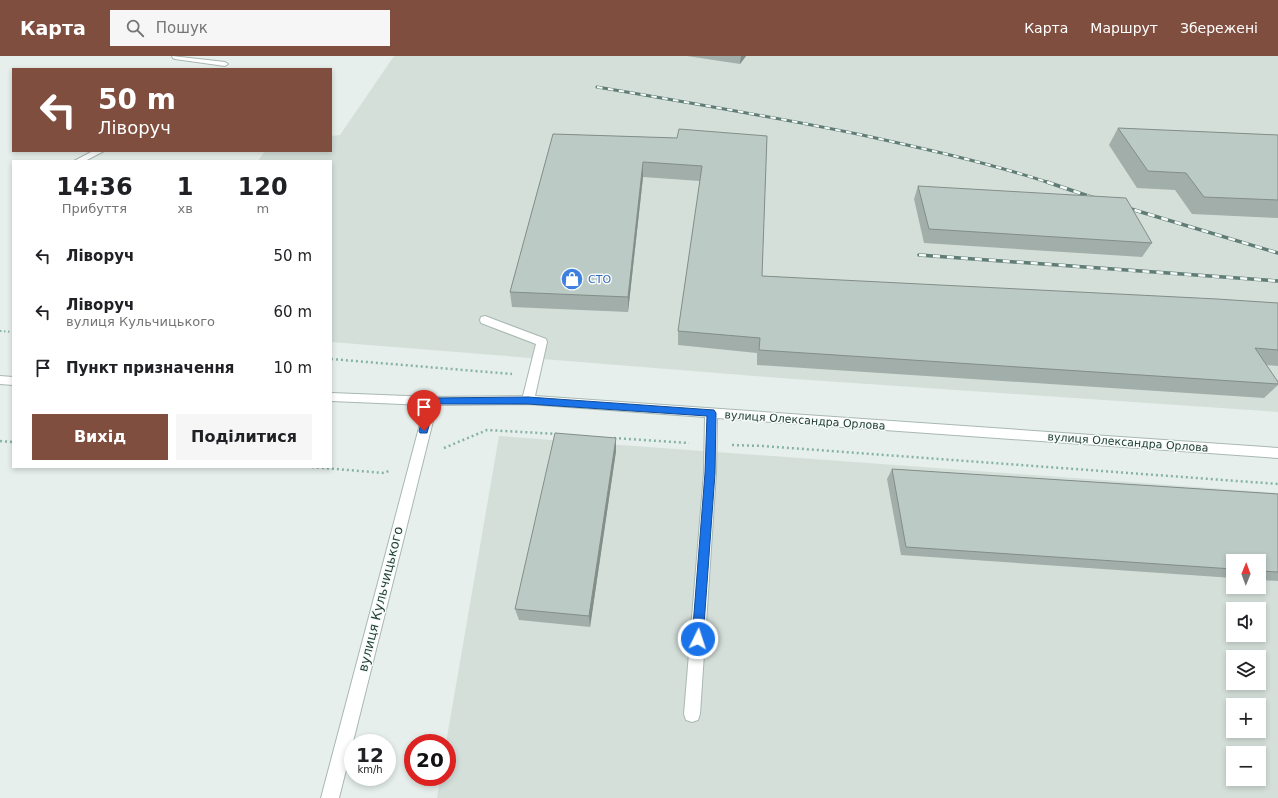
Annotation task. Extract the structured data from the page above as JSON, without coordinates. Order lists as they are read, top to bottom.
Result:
{
  "streets": {
    "street": ["вулиця Олександра Орлова", "вулиця Кульчицького"]
  },
  "crossings": [
    ["вулиця Олександра Орлова", "вулиця Кульчицького"]
  ],
  "places": {
    "shop": ["СТО"]
  },
  "north": "top",
  "page": {
    "header": "Карта",
    "search": "Пошук",
    "nav": ["Карта", "Маршрут", "Збережені"],
    "turn": ["50 m", "Ліворуч"],
    "eta": [
      "14:36",
      "Прибуття",
      "1",
      "хв",
      "120",
      "m"
    ],
    "list": [
      {
        "name": "Ліворуч",
        "value": "50 m"
      },
      {
        "name": "Ліворуч",
        "note": "вулиця Кульчицького",
        "value": "60 m"
      },
      {
        "name": "Пункт призначення",
        "value": "10 m"
      }
    ],
    "buttons": ["Вихід", "Поділитися"],
    "map_buttons": ["+", "−"],
    "speed": "12 km/h",
    "limit": "20"
  }
}
